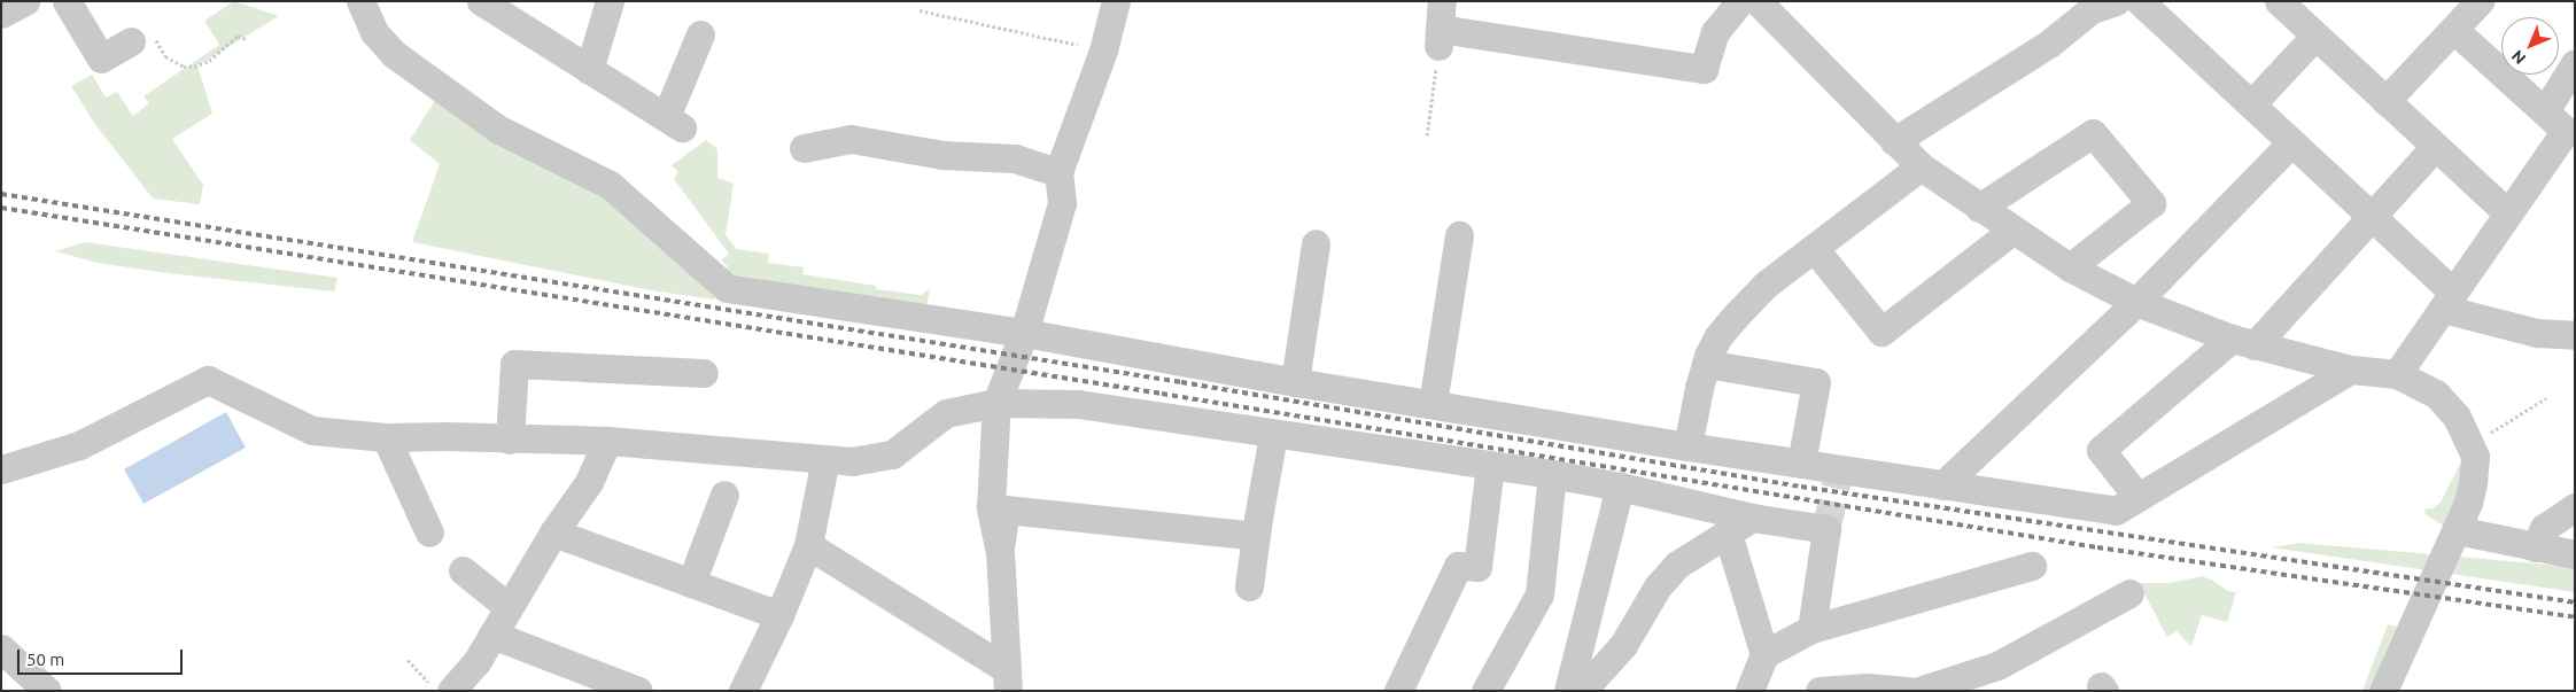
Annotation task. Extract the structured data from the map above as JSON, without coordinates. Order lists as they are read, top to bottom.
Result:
{
  "scale_bar": "50 m",
  "north": "bottom left"
}
